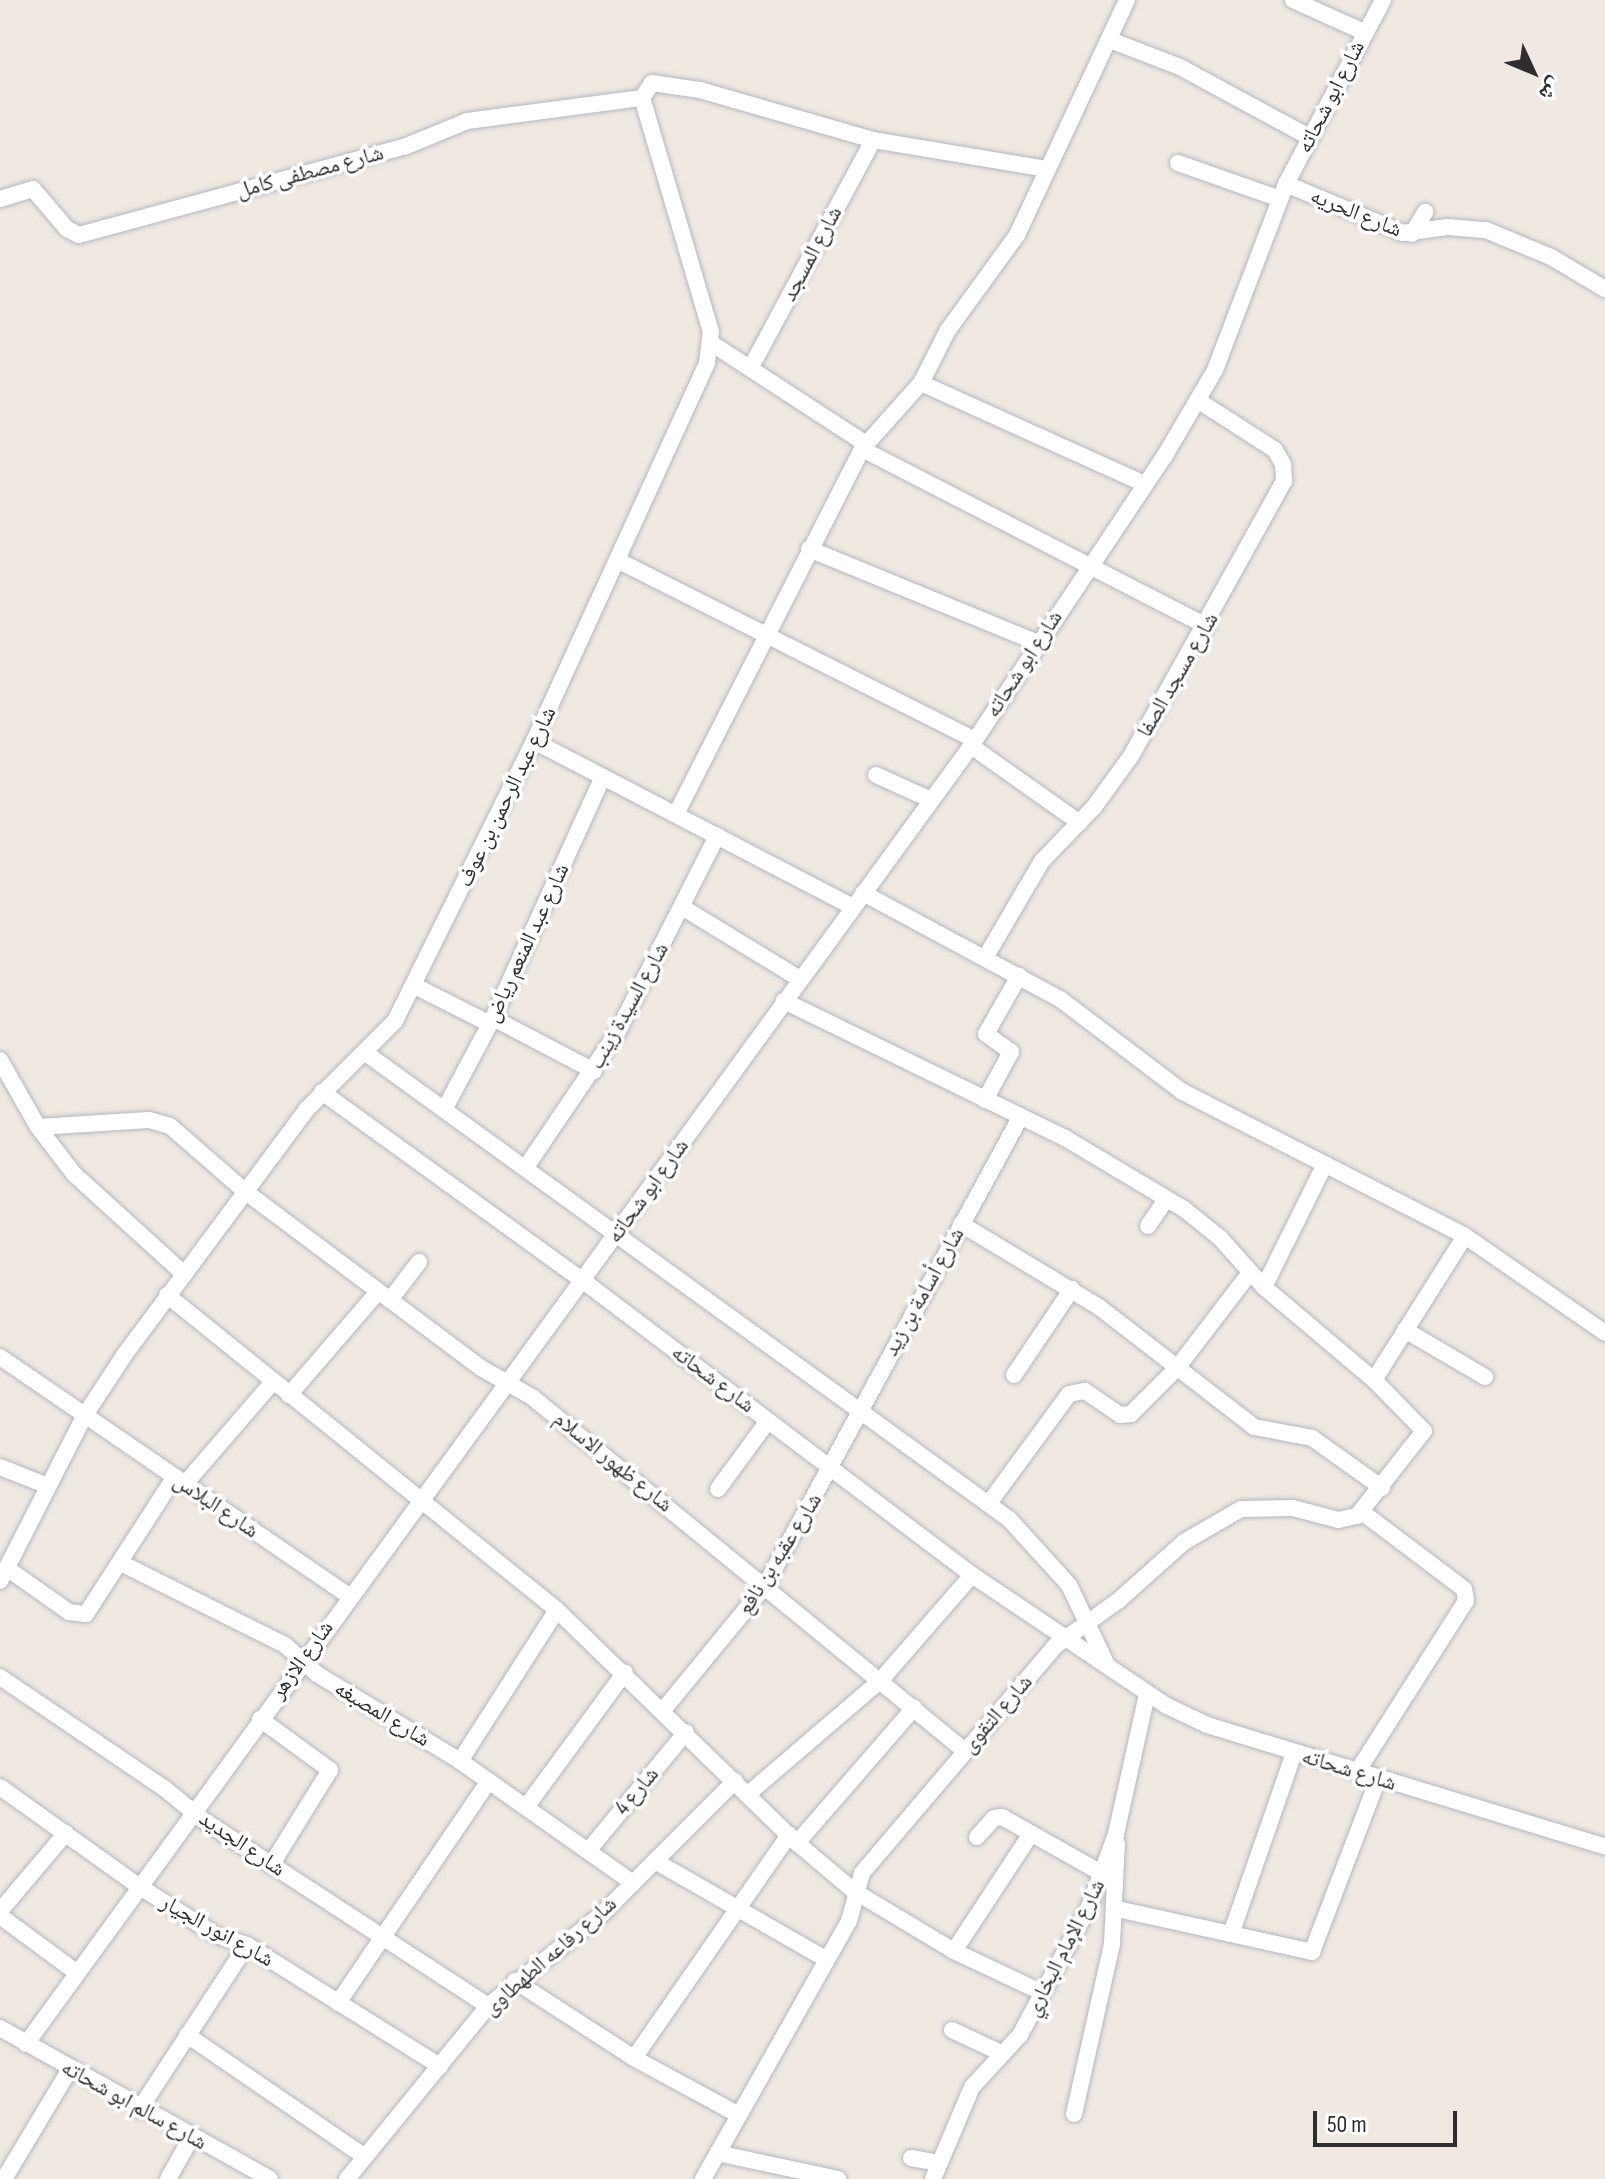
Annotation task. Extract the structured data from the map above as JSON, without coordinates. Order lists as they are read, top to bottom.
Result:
{
  "streets": {
    "street": [
      "شارع ابو شحاته",
      "شارع مصطفى كامل",
      "شارع الحريه",
      "شارع المسجد",
      "شارع مسجد الصفا",
      "شارع عبد الرحمن بن عوف",
      "شارع عبد المنعم رياض",
      "شارع السيدة زينب",
      "شارع أسامة بن زيد",
      "شارع شحاته",
      "شارع ظهور الاسلام",
      "شارع البلاس",
      "شارع عقبه بن نافع",
      "شارع الازهر",
      "شارع المصبغه",
      "شارع التقوى",
      "شارع 4",
      "شارع الجديد",
      "شارع انور الجيار",
      "شارع الإمام البخاري",
      "شارع رفاعه الطهطاوى",
      "شارع سالم ابو شحاته"
    ]
  },
  "crossings": [
    ["شارع ابو شحاته", "شارع الحريه"],
    ["شارع ابو شحاته", "شارع مسجد الصفا"],
    ["شارع ابو شحاته", "شارع شحاته"],
    ["شارع ابو شحاته", "شارع الازهر"],
    ["شارع عبد الرحمن بن عوف", "شارع شحاته"],
    ["شارع عبد الرحمن بن عوف", "شارع ظهور الاسلام"],
    ["شارع عبد الرحمن بن عوف", "شارع البلاس"],
    ["شارع أسامة بن زيد", "شارع شحاته"],
    ["شارع أسامة بن زيد", "شارع عقبه بن نافع"],
    ["شارع شحاته", "شارع عقبه بن نافع"],
    ["شارع شحاته", "شارع الازهر"],
    ["شارع شحاته", "شارع التقوى"],
    ["شارع شحاته", "شارع الإمام البخاري"],
    ["شارع ظهور الاسلام", "شارع عقبه بن نافع"],
    ["شارع ظهور الاسلام", "شارع الازهر"],
    ["شارع ظهور الاسلام", "شارع التقوى"],
    ["شارع البلاس", "شارع الازهر"],
    ["شارع الازهر", "شارع المصبغه"],
    ["شارع الازهر", "شارع الجديد"],
    ["شارع الازهر", "شارع انور الجيار"],
    ["شارع الازهر", "شارع سالم ابو شحاته"],
    ["شارع المصبغه", "شارع 4"],
    ["شارع المصبغه", "شارع رفاعه الطهطاوى"],
    ["شارع الجديد", "شارع رفاعه الطهطاوى"],
    ["شارع انور الجيار", "شارع رفاعه الطهطاوى"]
  ],
  "scale_bar": "50 m",
  "north": "bottom right"
}
